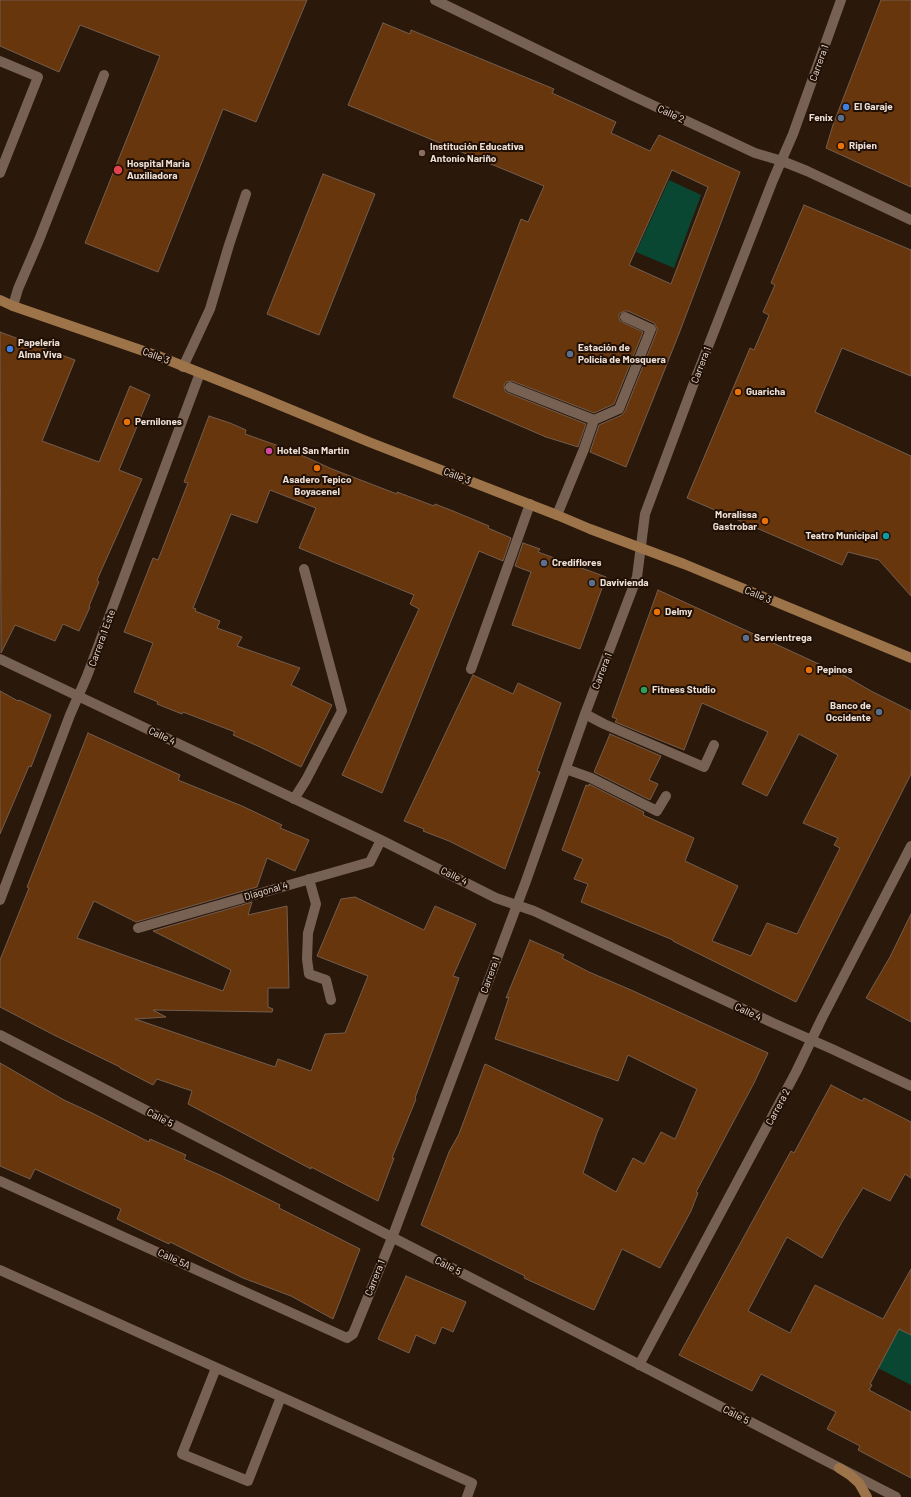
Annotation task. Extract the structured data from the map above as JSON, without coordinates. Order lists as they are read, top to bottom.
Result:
{
  "streets": {
    "main road": ["Calle 3"],
    "street": [
      "Carrera 1",
      "Calle 2",
      "Carrera 1 Este",
      "Calle 4",
      "Diagonal 4",
      "Carrera 2",
      "Calle 5",
      "Calle 5A"
    ]
  },
  "crossings": [
    ["Carrera 1", "Calle 2"],
    ["Carrera 1", "Calle 3"],
    ["Carrera 1", "Calle 4"],
    ["Carrera 1", "Calle 5"],
    ["Carrera 1", "Calle 5A"],
    ["Calle 3", "Carrera 1 Este"],
    ["Carrera 1 Este", "Calle 4"],
    ["Calle 4", "Diagonal 4"],
    ["Calle 4", "Carrera 2"],
    ["Carrera 2", "Calle 5"]
  ],
  "places": [
    "El Garaje",
    "Fenix",
    "Ripien",
    "Institución Educativa Antonio Nariño",
    "Hospital Maria Auxiliadora",
    "Papeleria Alma Viva",
    "Estación de Policía de Mosquera",
    "Guaricha",
    "Pernilones",
    "Hotel San Martin",
    "Asadero Tepico Boyacenel",
    "Moralissa Gastrobar",
    "Teatro Municipal",
    "Crediflores",
    "Davivienda",
    "Delmy",
    "Servientrega",
    "Pepinos",
    "Fitness Studio",
    "Banco de Occidente"
  ]
}
